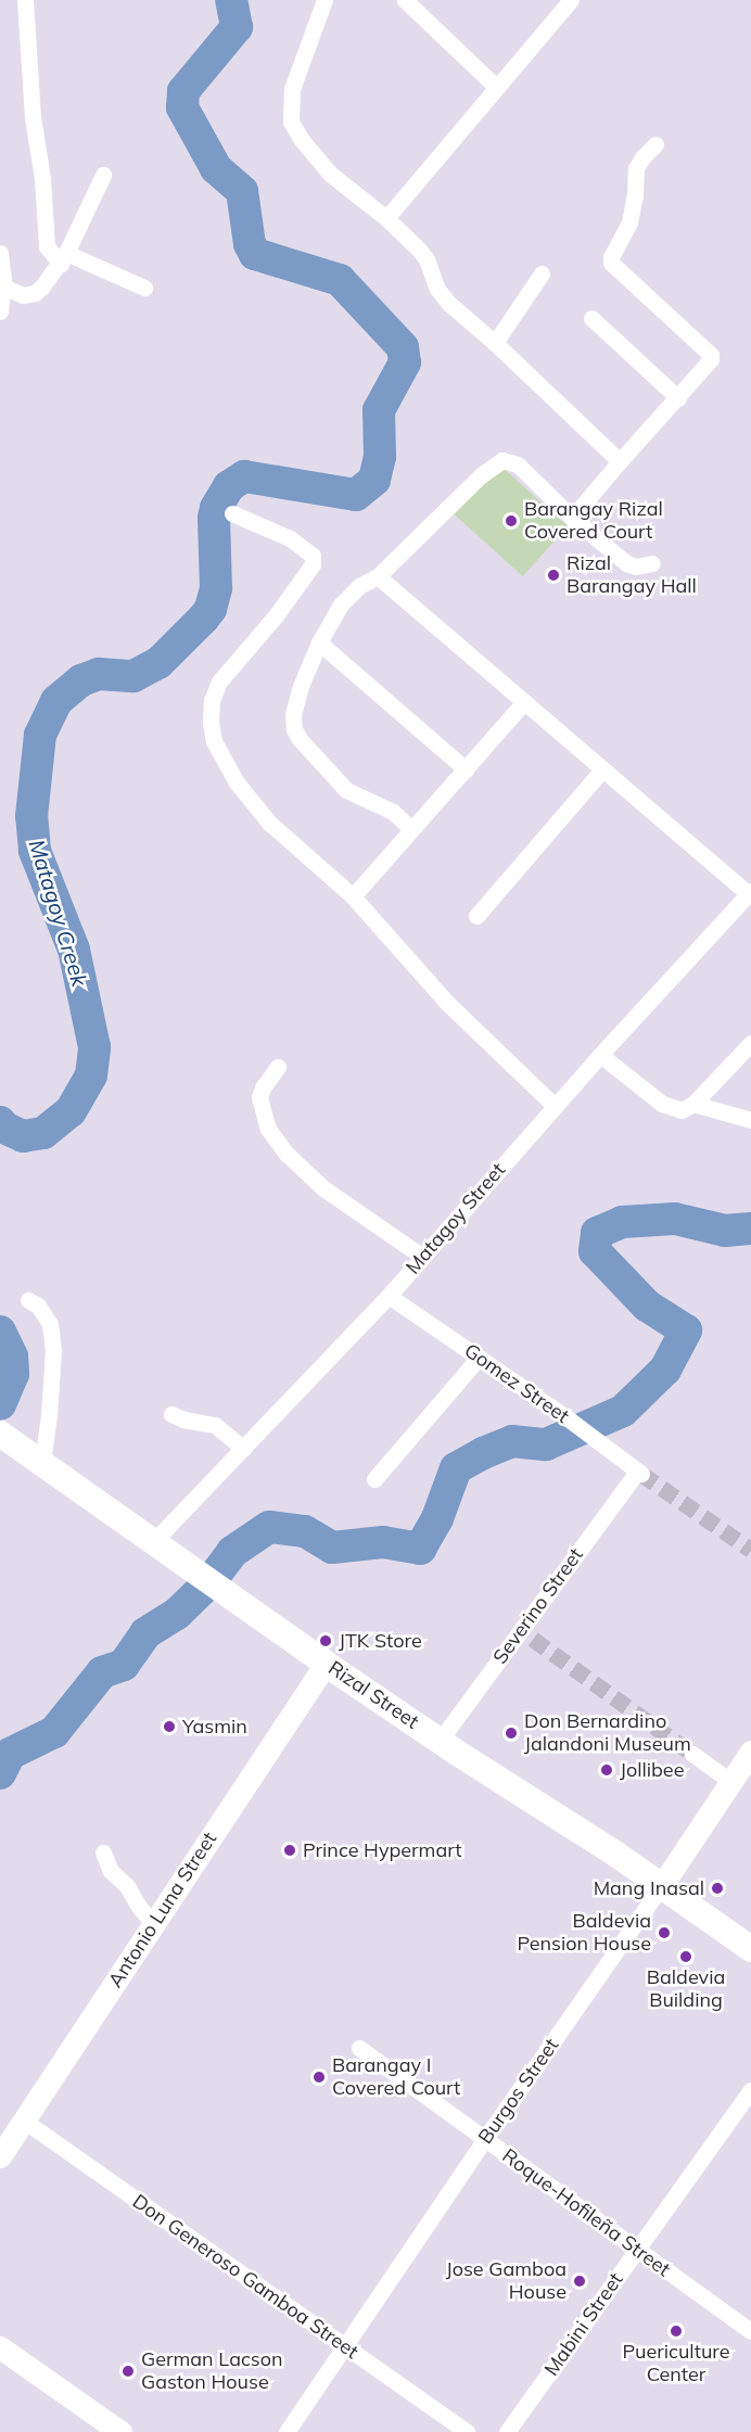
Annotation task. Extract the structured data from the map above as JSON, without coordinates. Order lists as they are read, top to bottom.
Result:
{
  "streets": {
    "main road": ["Rizal Street"],
    "street": [
      "Matagoy Street",
      "Gomez Street",
      "Severino Street",
      "Antonio Luna Street",
      "Burgos Street",
      "Roque-Hofileña Street",
      "Don Generoso Gamboa Street",
      "Mabini Street"
    ]
  },
  "crossings": [
    ["Matagoy Street", "Gomez Street"],
    ["Matagoy Street", "Rizal Street"],
    ["Gomez Street", "Severino Street"],
    ["Severino Street", "Rizal Street"],
    ["Rizal Street", "Antonio Luna Street"],
    ["Rizal Street", "Burgos Street"],
    ["Antonio Luna Street", "Don Generoso Gamboa Street"],
    ["Burgos Street", "Roque-Hofileña Street"],
    ["Burgos Street", "Don Generoso Gamboa Street"],
    ["Roque-Hofileña Street", "Mabini Street"]
  ],
  "water": ["Matagoy Creek"],
  "places": [
    "Barangay Rizal Covered Court",
    "Rizal Barangay Hall",
    "JTK Store",
    "Yasmin",
    "Don Bernardino Jalandoni Museum",
    "Jollibee",
    "Prince Hypermart",
    "Mang Inasal",
    "Baldevia Pension House",
    "Baldevia Building",
    "Barangay I Covered Court",
    "Jose Gamboa House",
    "Puericulture Center",
    "German Lacson Gaston House"
  ]
}
